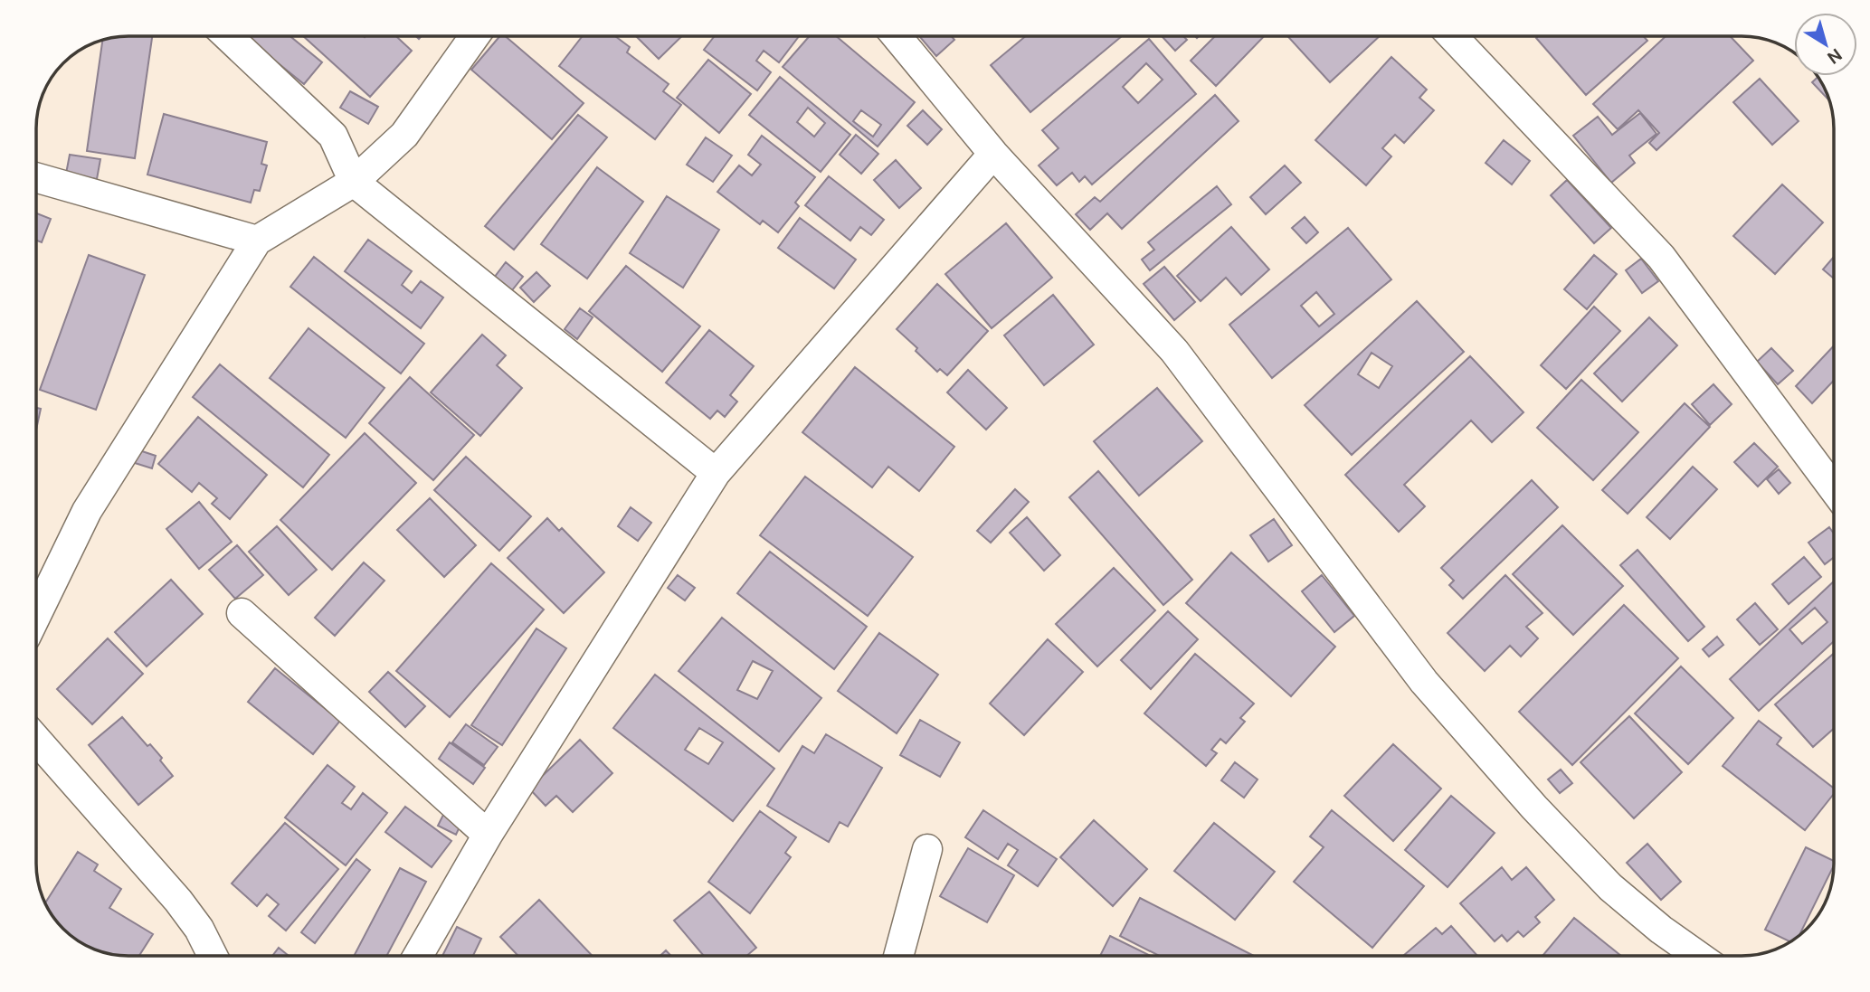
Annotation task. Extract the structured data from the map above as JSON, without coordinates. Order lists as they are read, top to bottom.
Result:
{
  "north": "bottom right"
}
